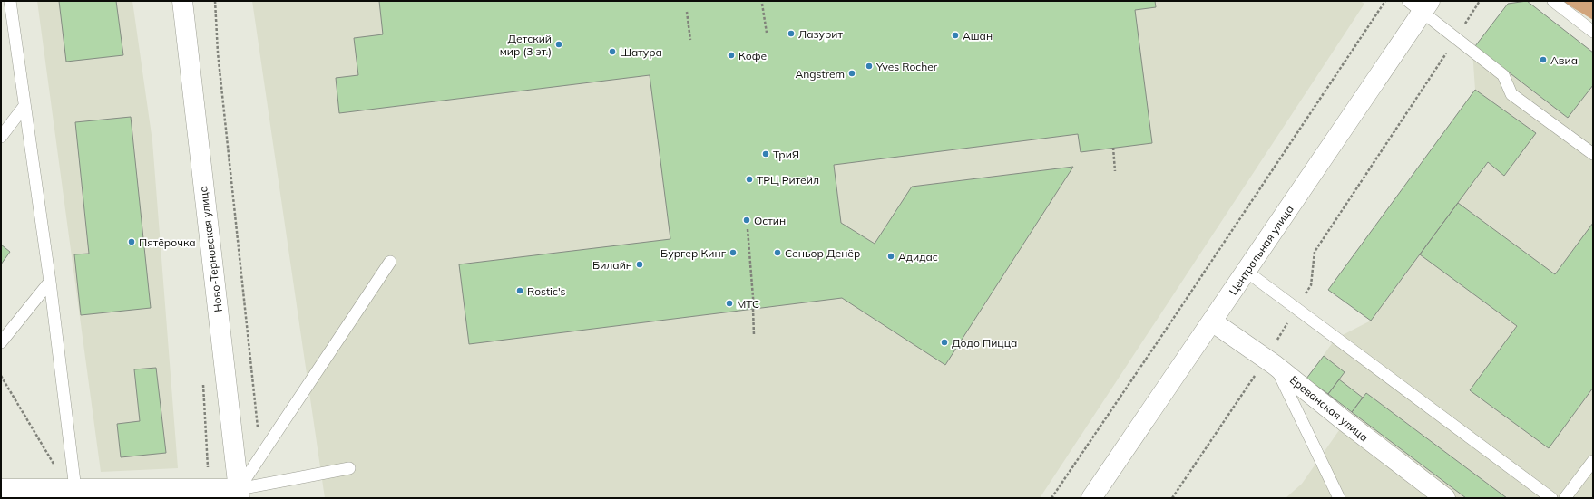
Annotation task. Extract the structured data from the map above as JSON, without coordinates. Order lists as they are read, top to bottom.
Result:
{
  "streets": {
    "main road": ["Ново-Терновская улица", "Центральная улица", "Ереванская улица"]
  },
  "crossings": [
    ["Центральная улица", "Ереванская улица"]
  ],
  "places": [
    "Лазурит",
    "Ашан",
    "Детский мир (3 эт.)",
    "Шатура",
    "Кофе",
    "Авиа",
    "Yves Rocher",
    "Angstrem",
    "ТриЯ",
    "ТРЦ Ритейл",
    "Остин",
    "Пятёрочка",
    "Бургер Кинг",
    "Сеньор Денёр",
    "Адидас",
    "Билайн",
    "Rostic's",
    "МТС",
    "Додо Пицца"
  ]
}
